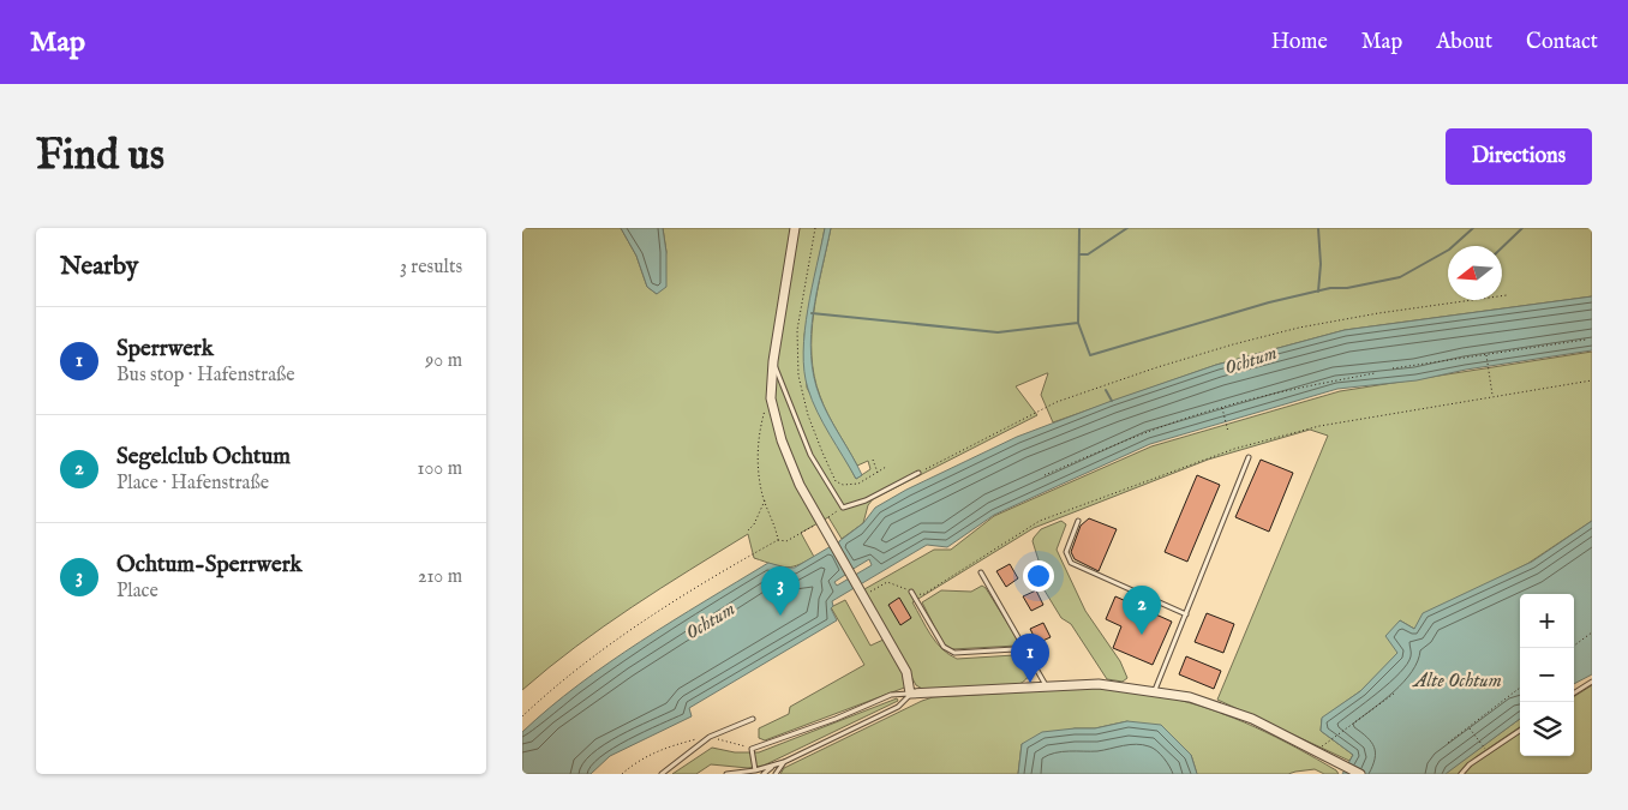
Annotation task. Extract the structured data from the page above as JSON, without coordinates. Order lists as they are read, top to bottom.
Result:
{
  "water": ["Ochtum", "Alte Ochtum"],
  "north": "left",
  "page": {
    "header": "Map",
    "nav": [
      "Home",
      "Map",
      "About",
      "Contact"
    ],
    "buttons": "Directions",
    "title": "Find us",
    "heading": ["Nearby", "3 results"],
    "list": [
      {
        "mark": "1",
        "name": "Sperrwerk",
        "note": "Bus stop · Hafenstraße",
        "value": "90 m"
      },
      {
        "mark": "2",
        "name": "Segelclub Ochtum",
        "note": "Place · Hafenstraße",
        "value": "100 m"
      },
      {
        "mark": "3",
        "name": "Ochtum-Sperrwerk",
        "note": "Place",
        "value": "210 m"
      }
    ],
    "pins": ["3", "2", "1"],
    "map_buttons": ["+", "−"]
  }
}
